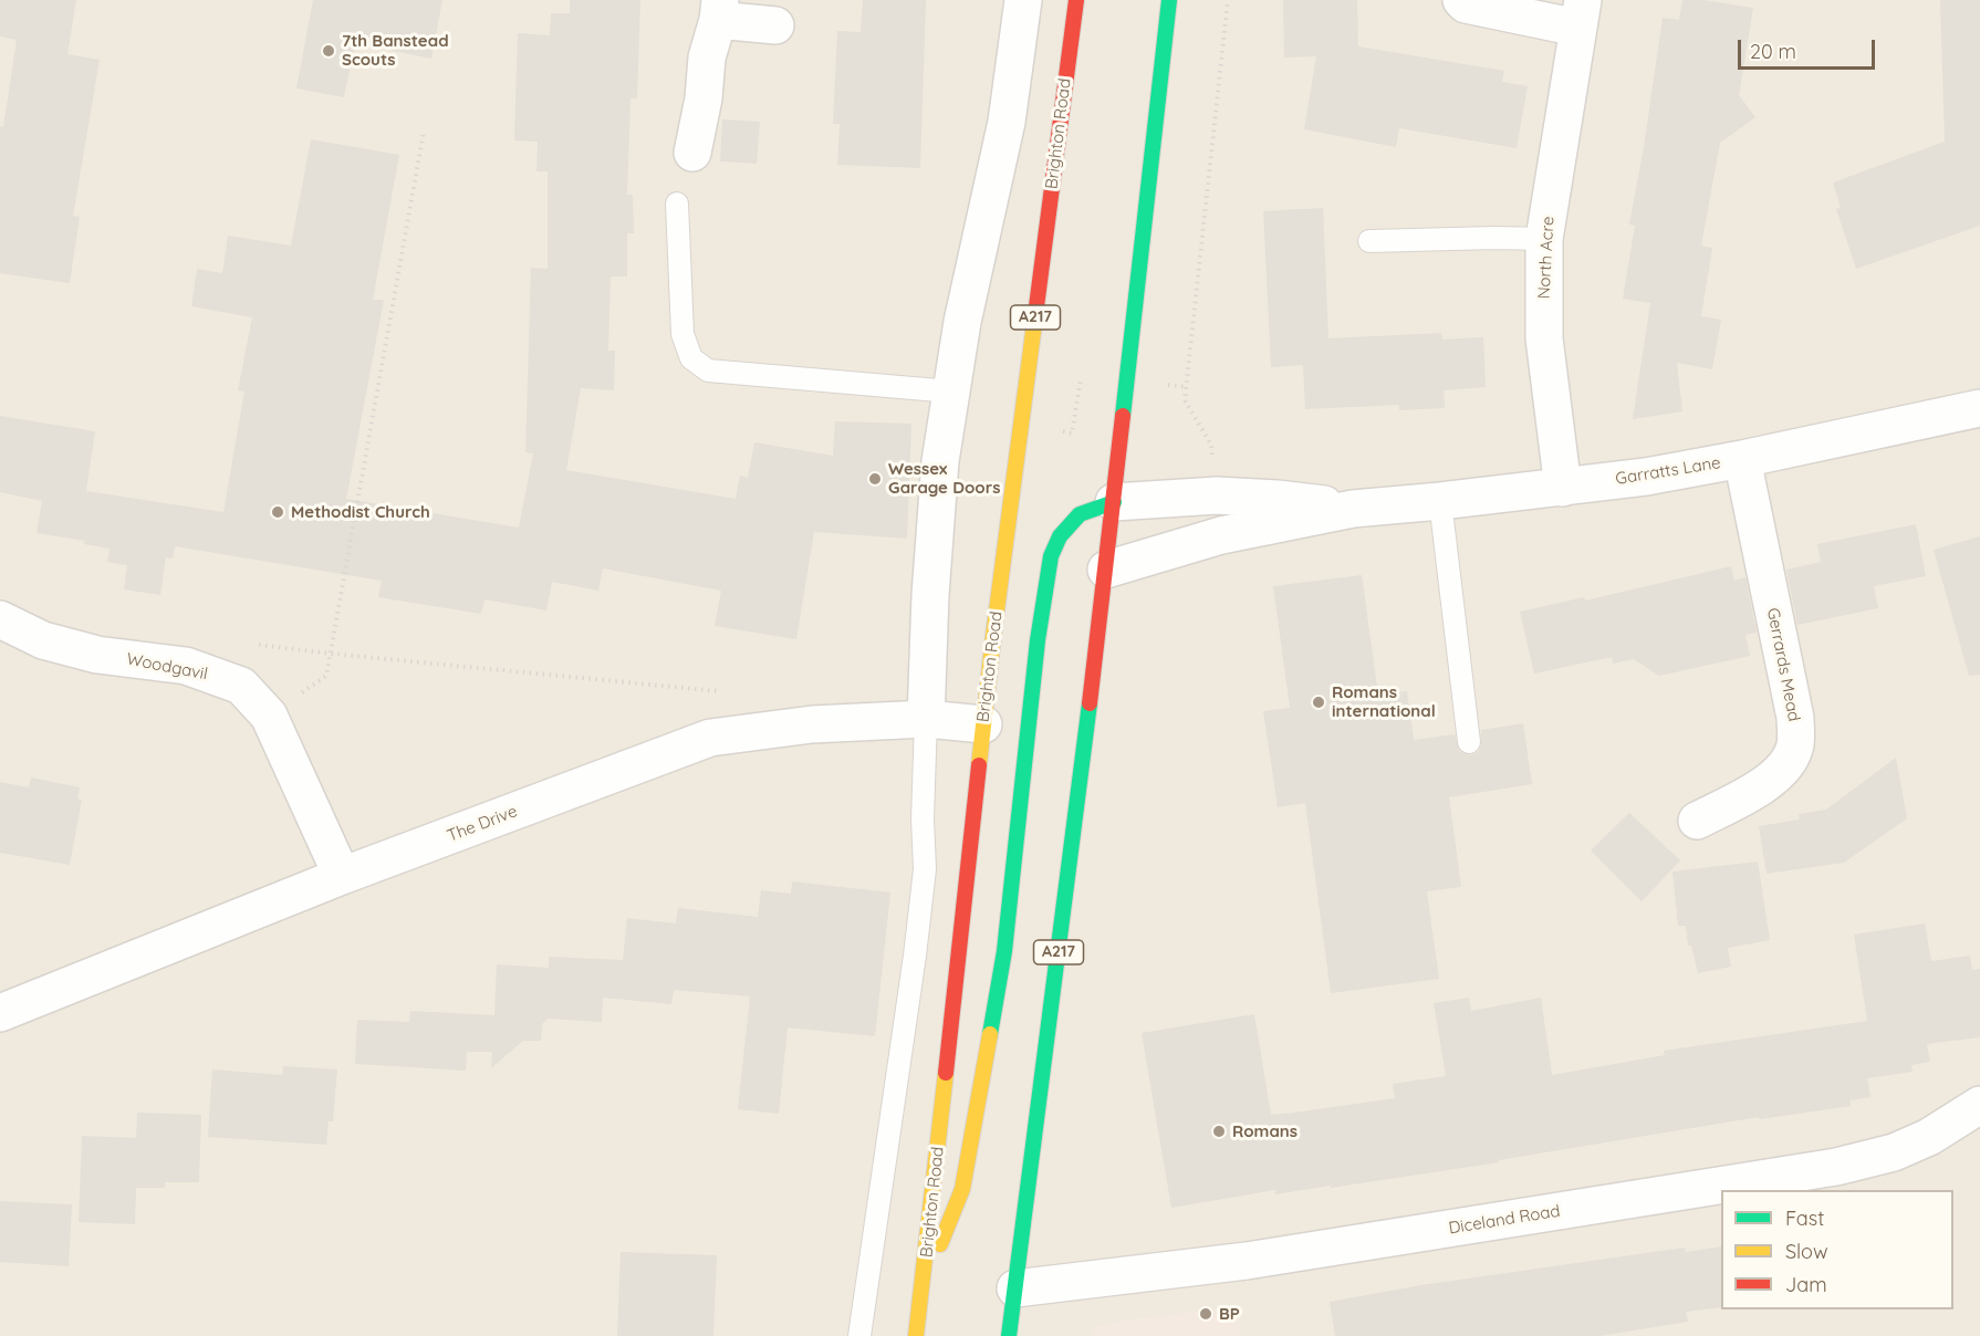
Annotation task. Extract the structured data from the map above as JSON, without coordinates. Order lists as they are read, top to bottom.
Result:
{
  "streets": {
    "highway": ["Brighton Road", "A217"],
    "street": [
      "North Acre",
      "Garratts Lane",
      "Gerrards Mead",
      "Woodgavil",
      "The Drive",
      "Diceland Road"
    ]
  },
  "crossings": [
    ["Brighton Road", "The Drive"],
    ["North Acre", "Garratts Lane"],
    ["A217", "Garratts Lane"],
    ["A217", "Diceland Road"],
    ["Garratts Lane", "Gerrards Mead"],
    ["Woodgavil", "The Drive"]
  ],
  "places": [
    "7th Banstead Scouts",
    "Wessex Garage Doors",
    "Methodist Church",
    "Romans international",
    "Romans",
    "BP"
  ],
  "legend": ["Fast", "Slow", "Jam"],
  "scale_bar": "20 m"
}
